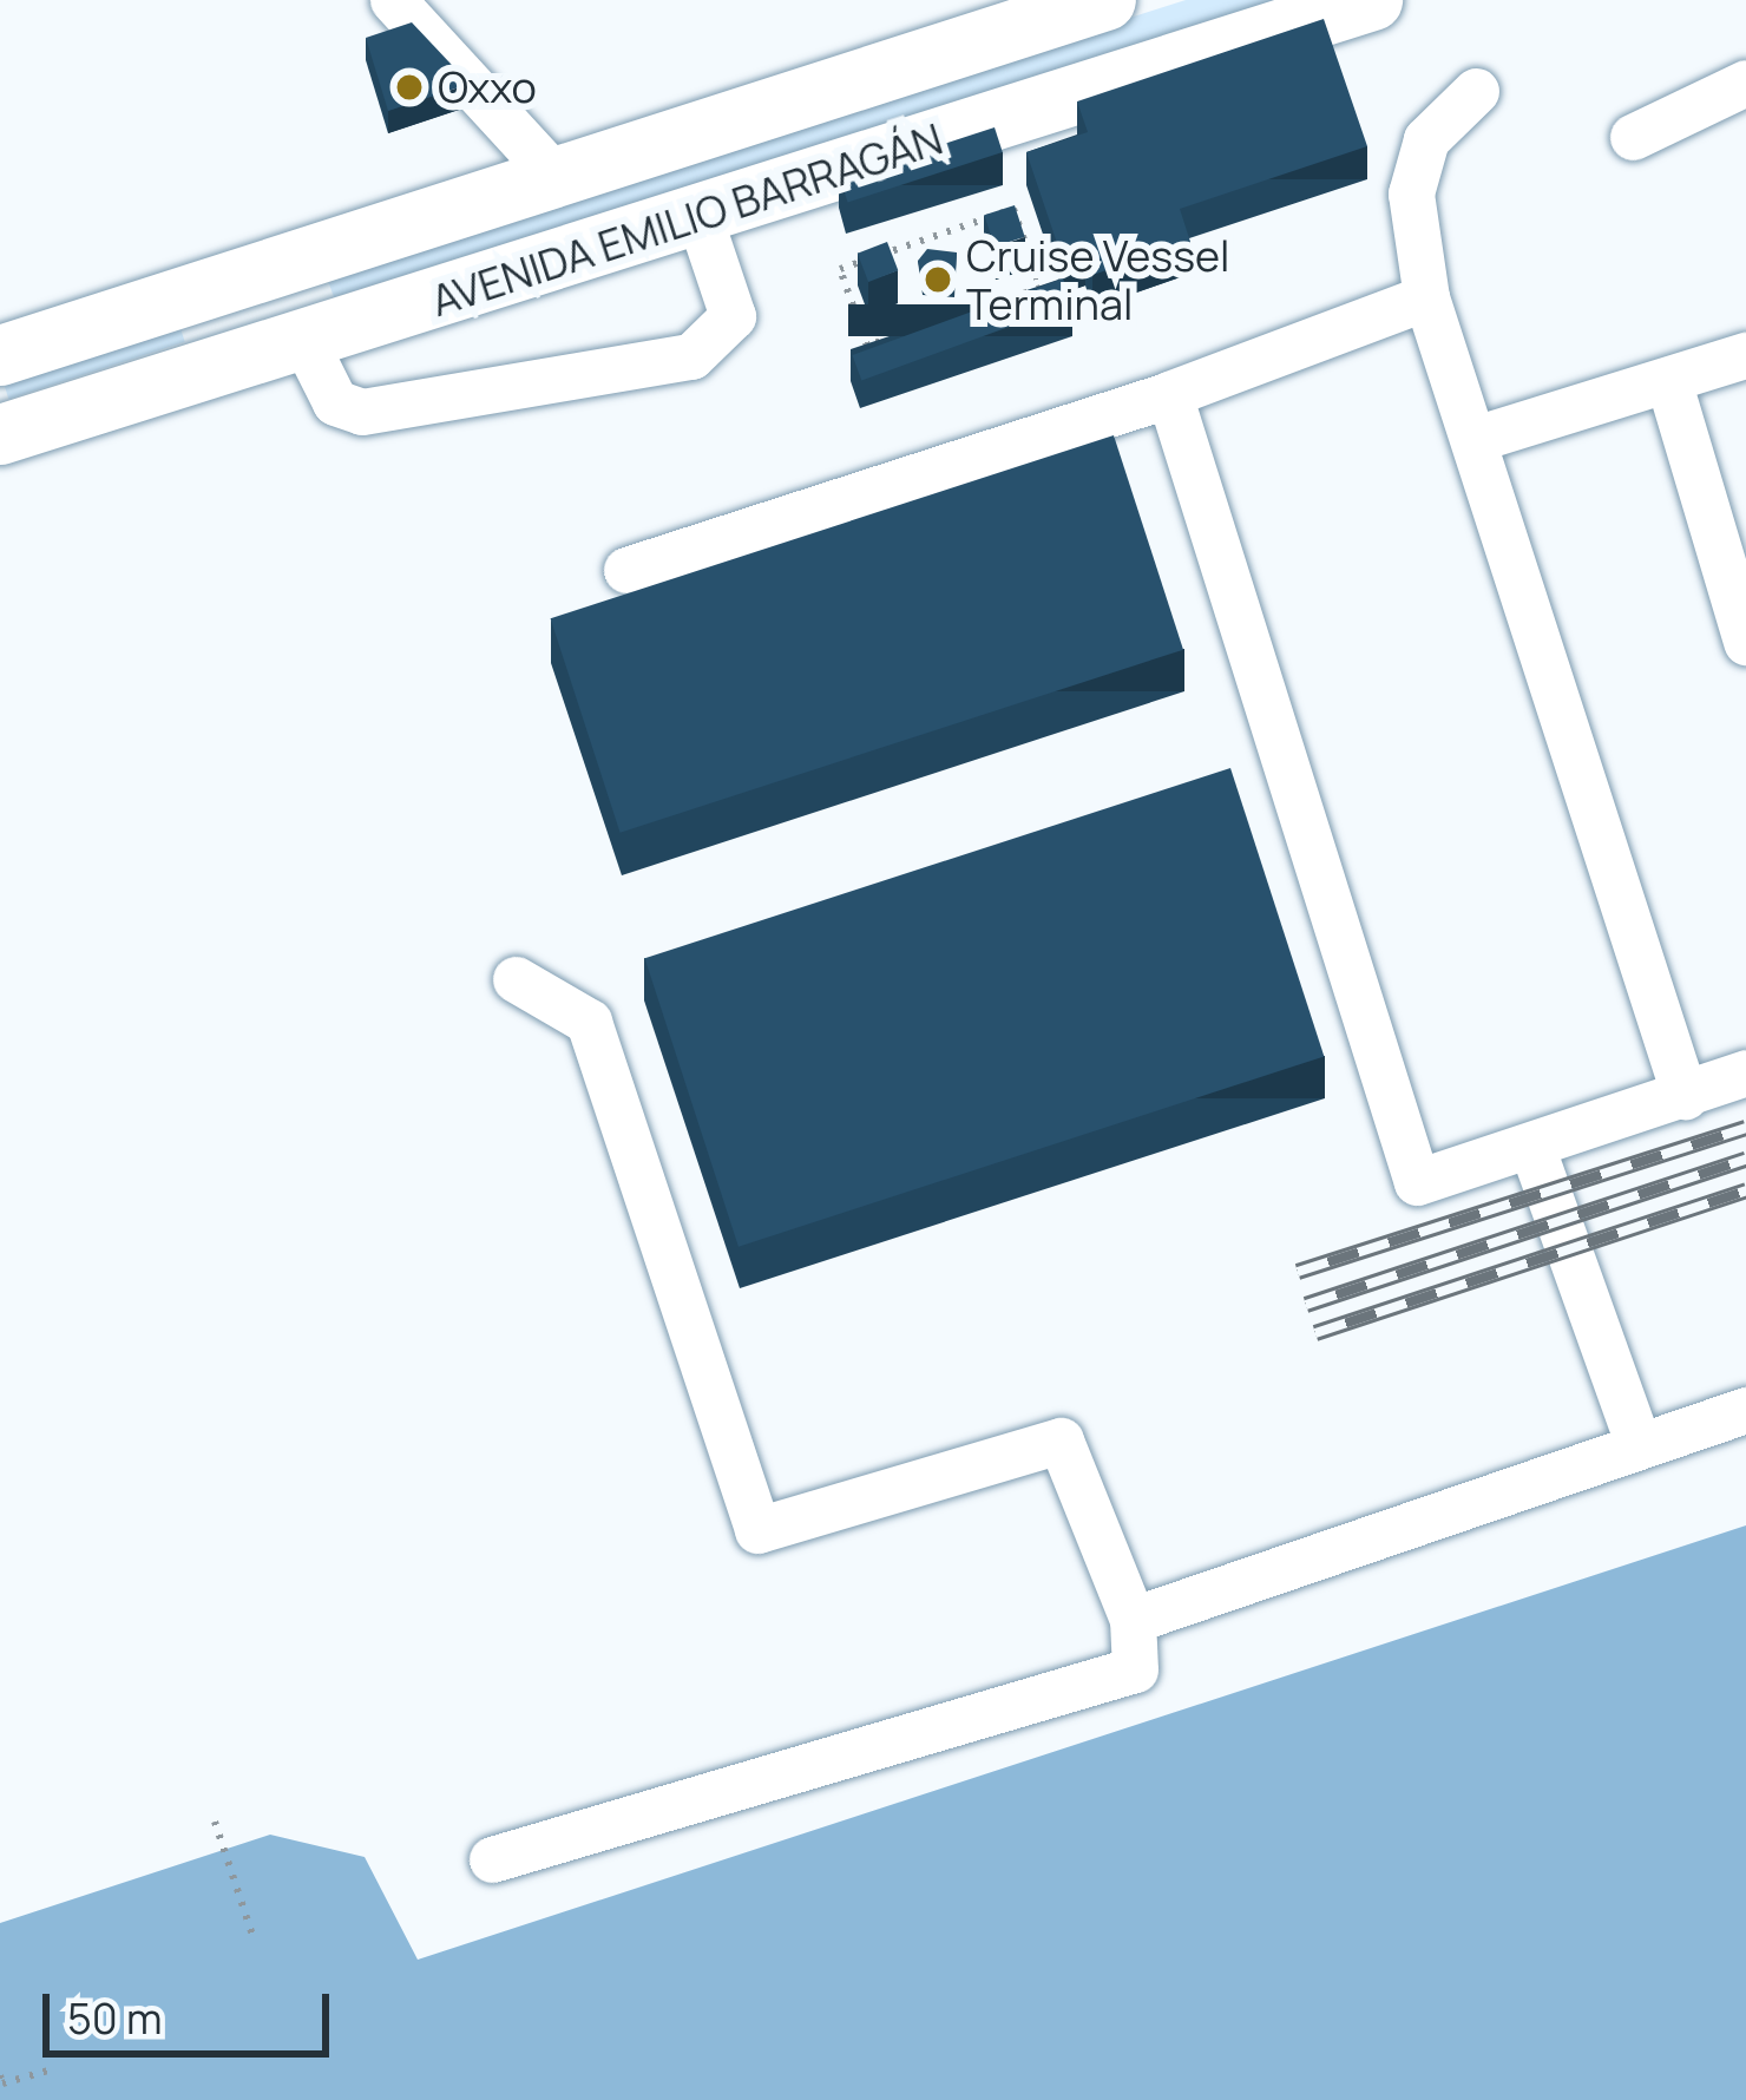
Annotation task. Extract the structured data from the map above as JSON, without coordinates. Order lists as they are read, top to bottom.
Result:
{
  "streets": {
    "main road": ["AVENIDA EMILIO BARRAGÁN"]
  },
  "places": ["Oxxo", "Cruise Vessel Terminal"],
  "scale_bar": "50 m"
}
